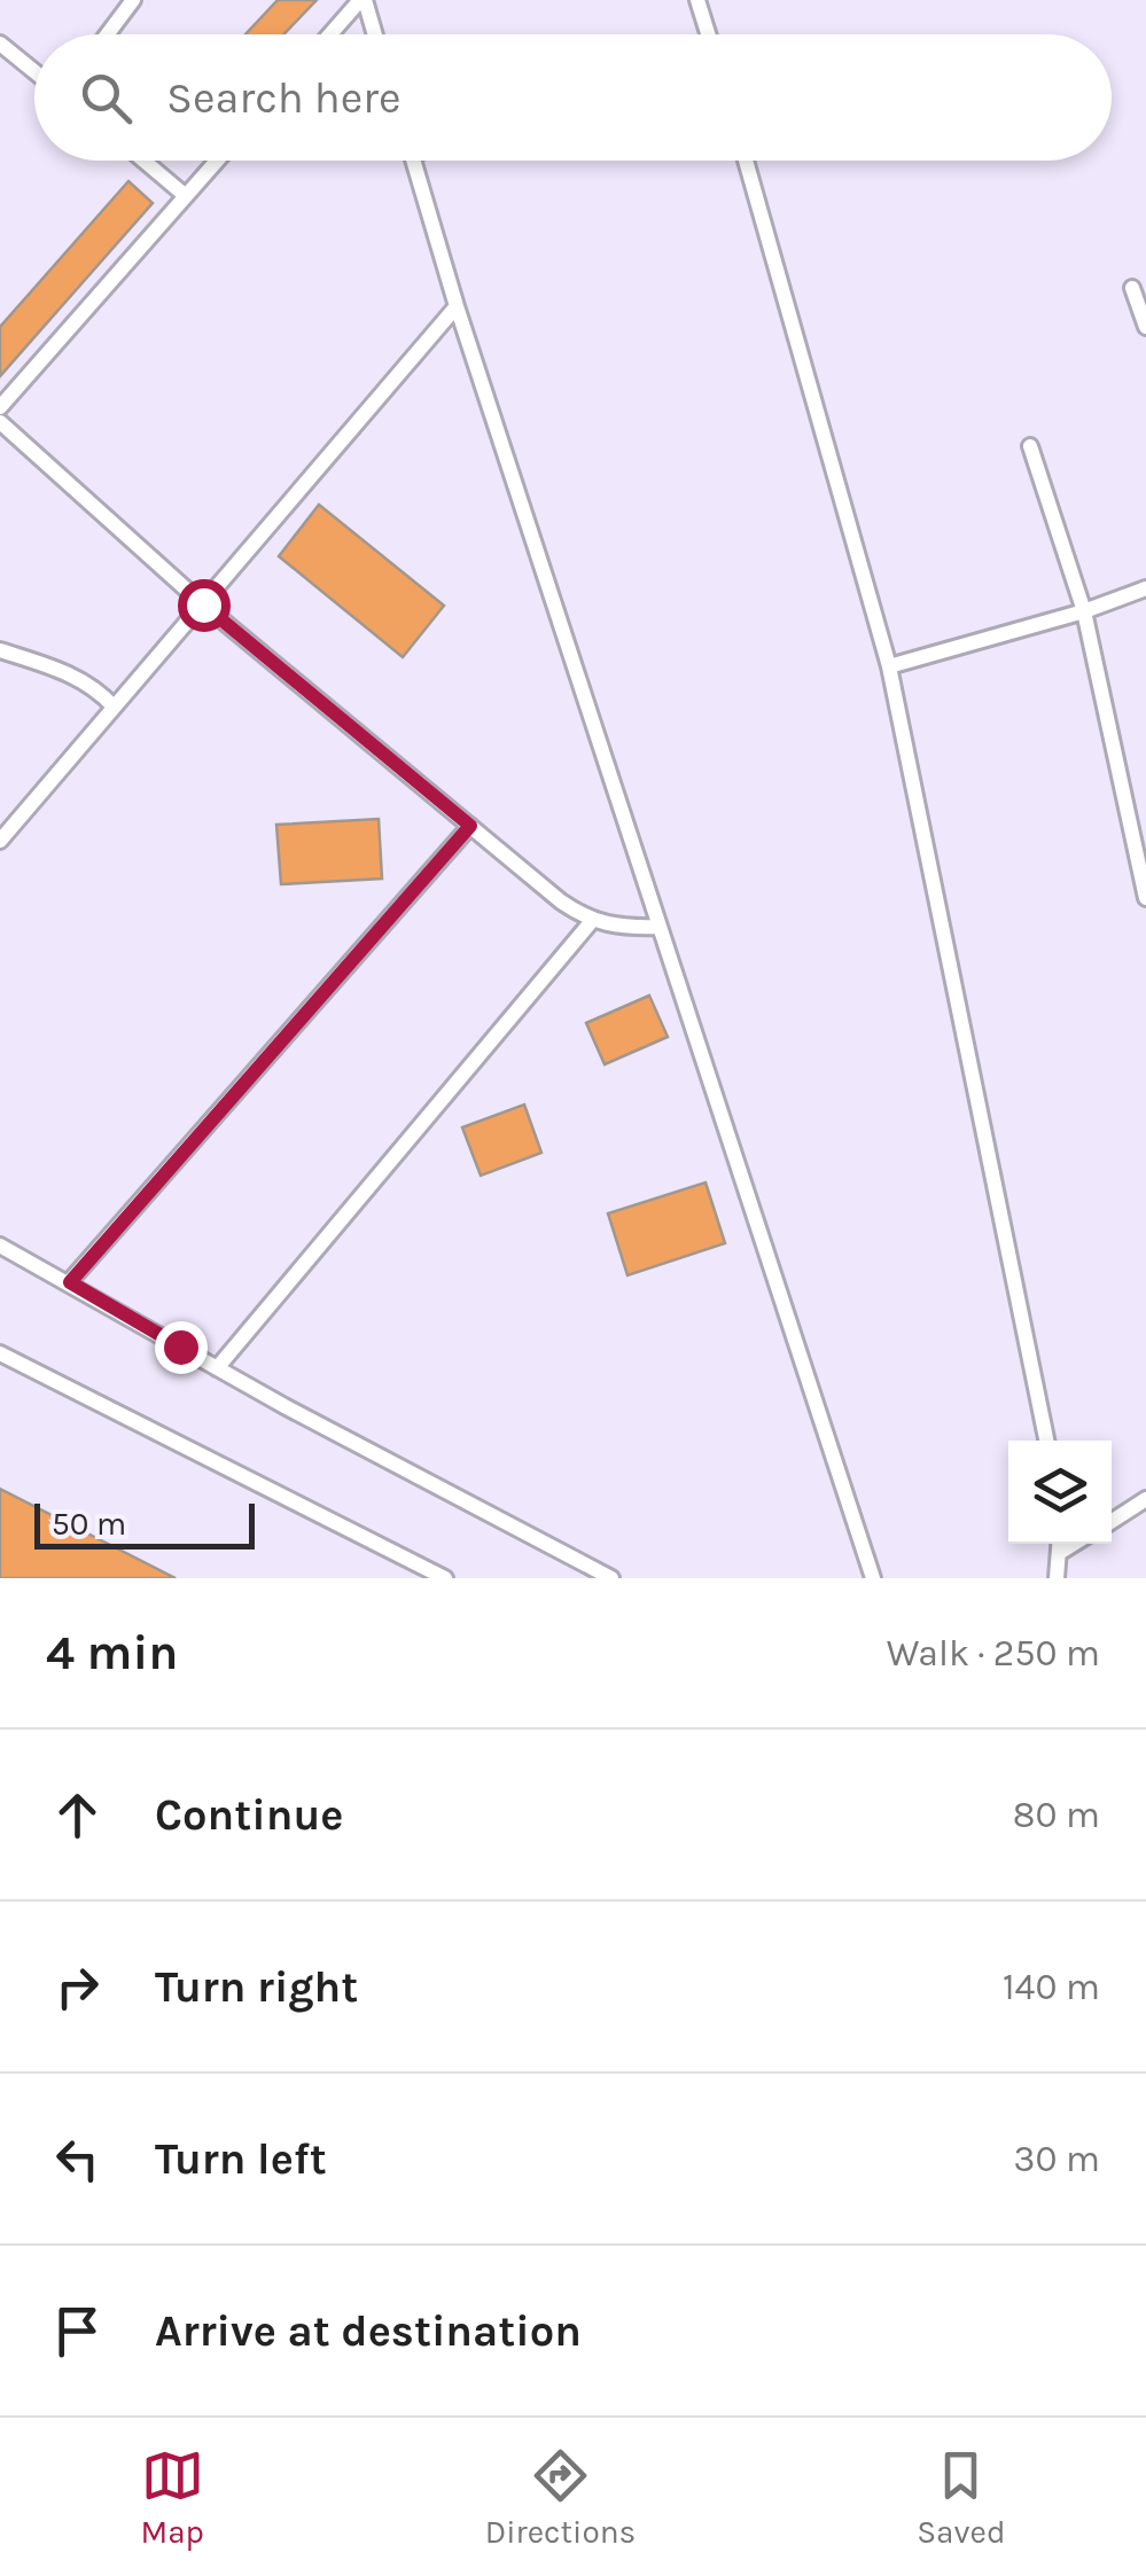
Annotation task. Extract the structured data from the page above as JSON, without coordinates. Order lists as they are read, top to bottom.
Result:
{
  "scale_bar": "50 m",
  "page": {
    "search": "Search here",
    "scale": "50 m",
    "heading": ["4 min", "Walk · 250 m"],
    "list": [
      ["Continue", "80 m"],
      ["Turn right", "140 m"],
      ["Turn left", "30 m"],
      "Arrive at destination"
    ],
    "nav": ["Map", "Directions", "Saved"]
  }
}
